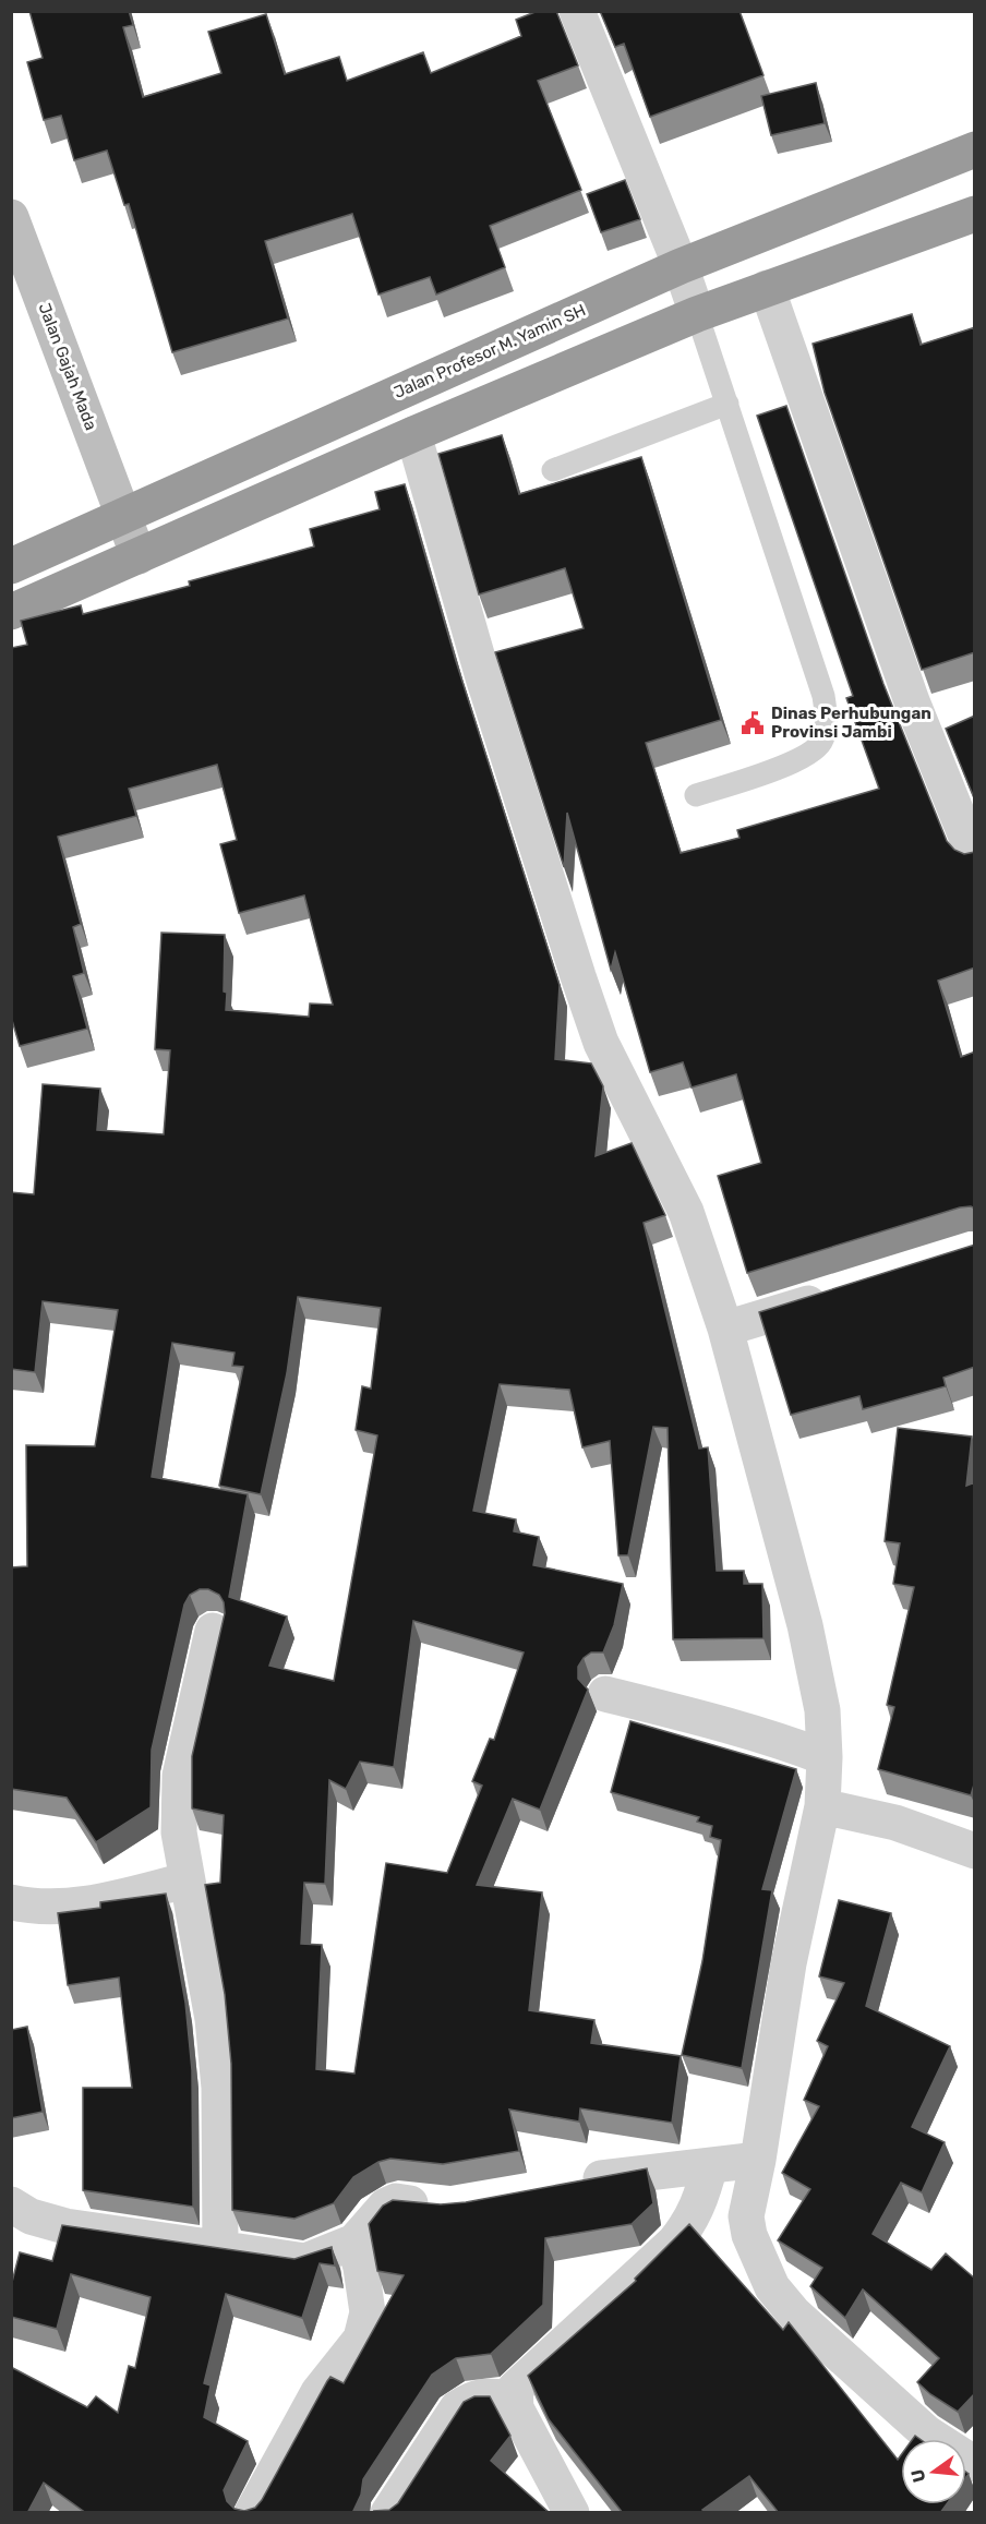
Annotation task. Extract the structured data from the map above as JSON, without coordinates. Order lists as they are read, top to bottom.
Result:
{
  "streets": {
    "highway": ["Jalan Profesor M. Yamin SH"],
    "main road": ["Jalan Gajah Mada"]
  },
  "crossings": [
    ["Jalan Profesor M. Yamin SH", "Jalan Gajah Mada"]
  ],
  "places": {
    "public building": ["Dinas Perhubungan Provinsi Jambi"]
  },
  "north": "left"
}
